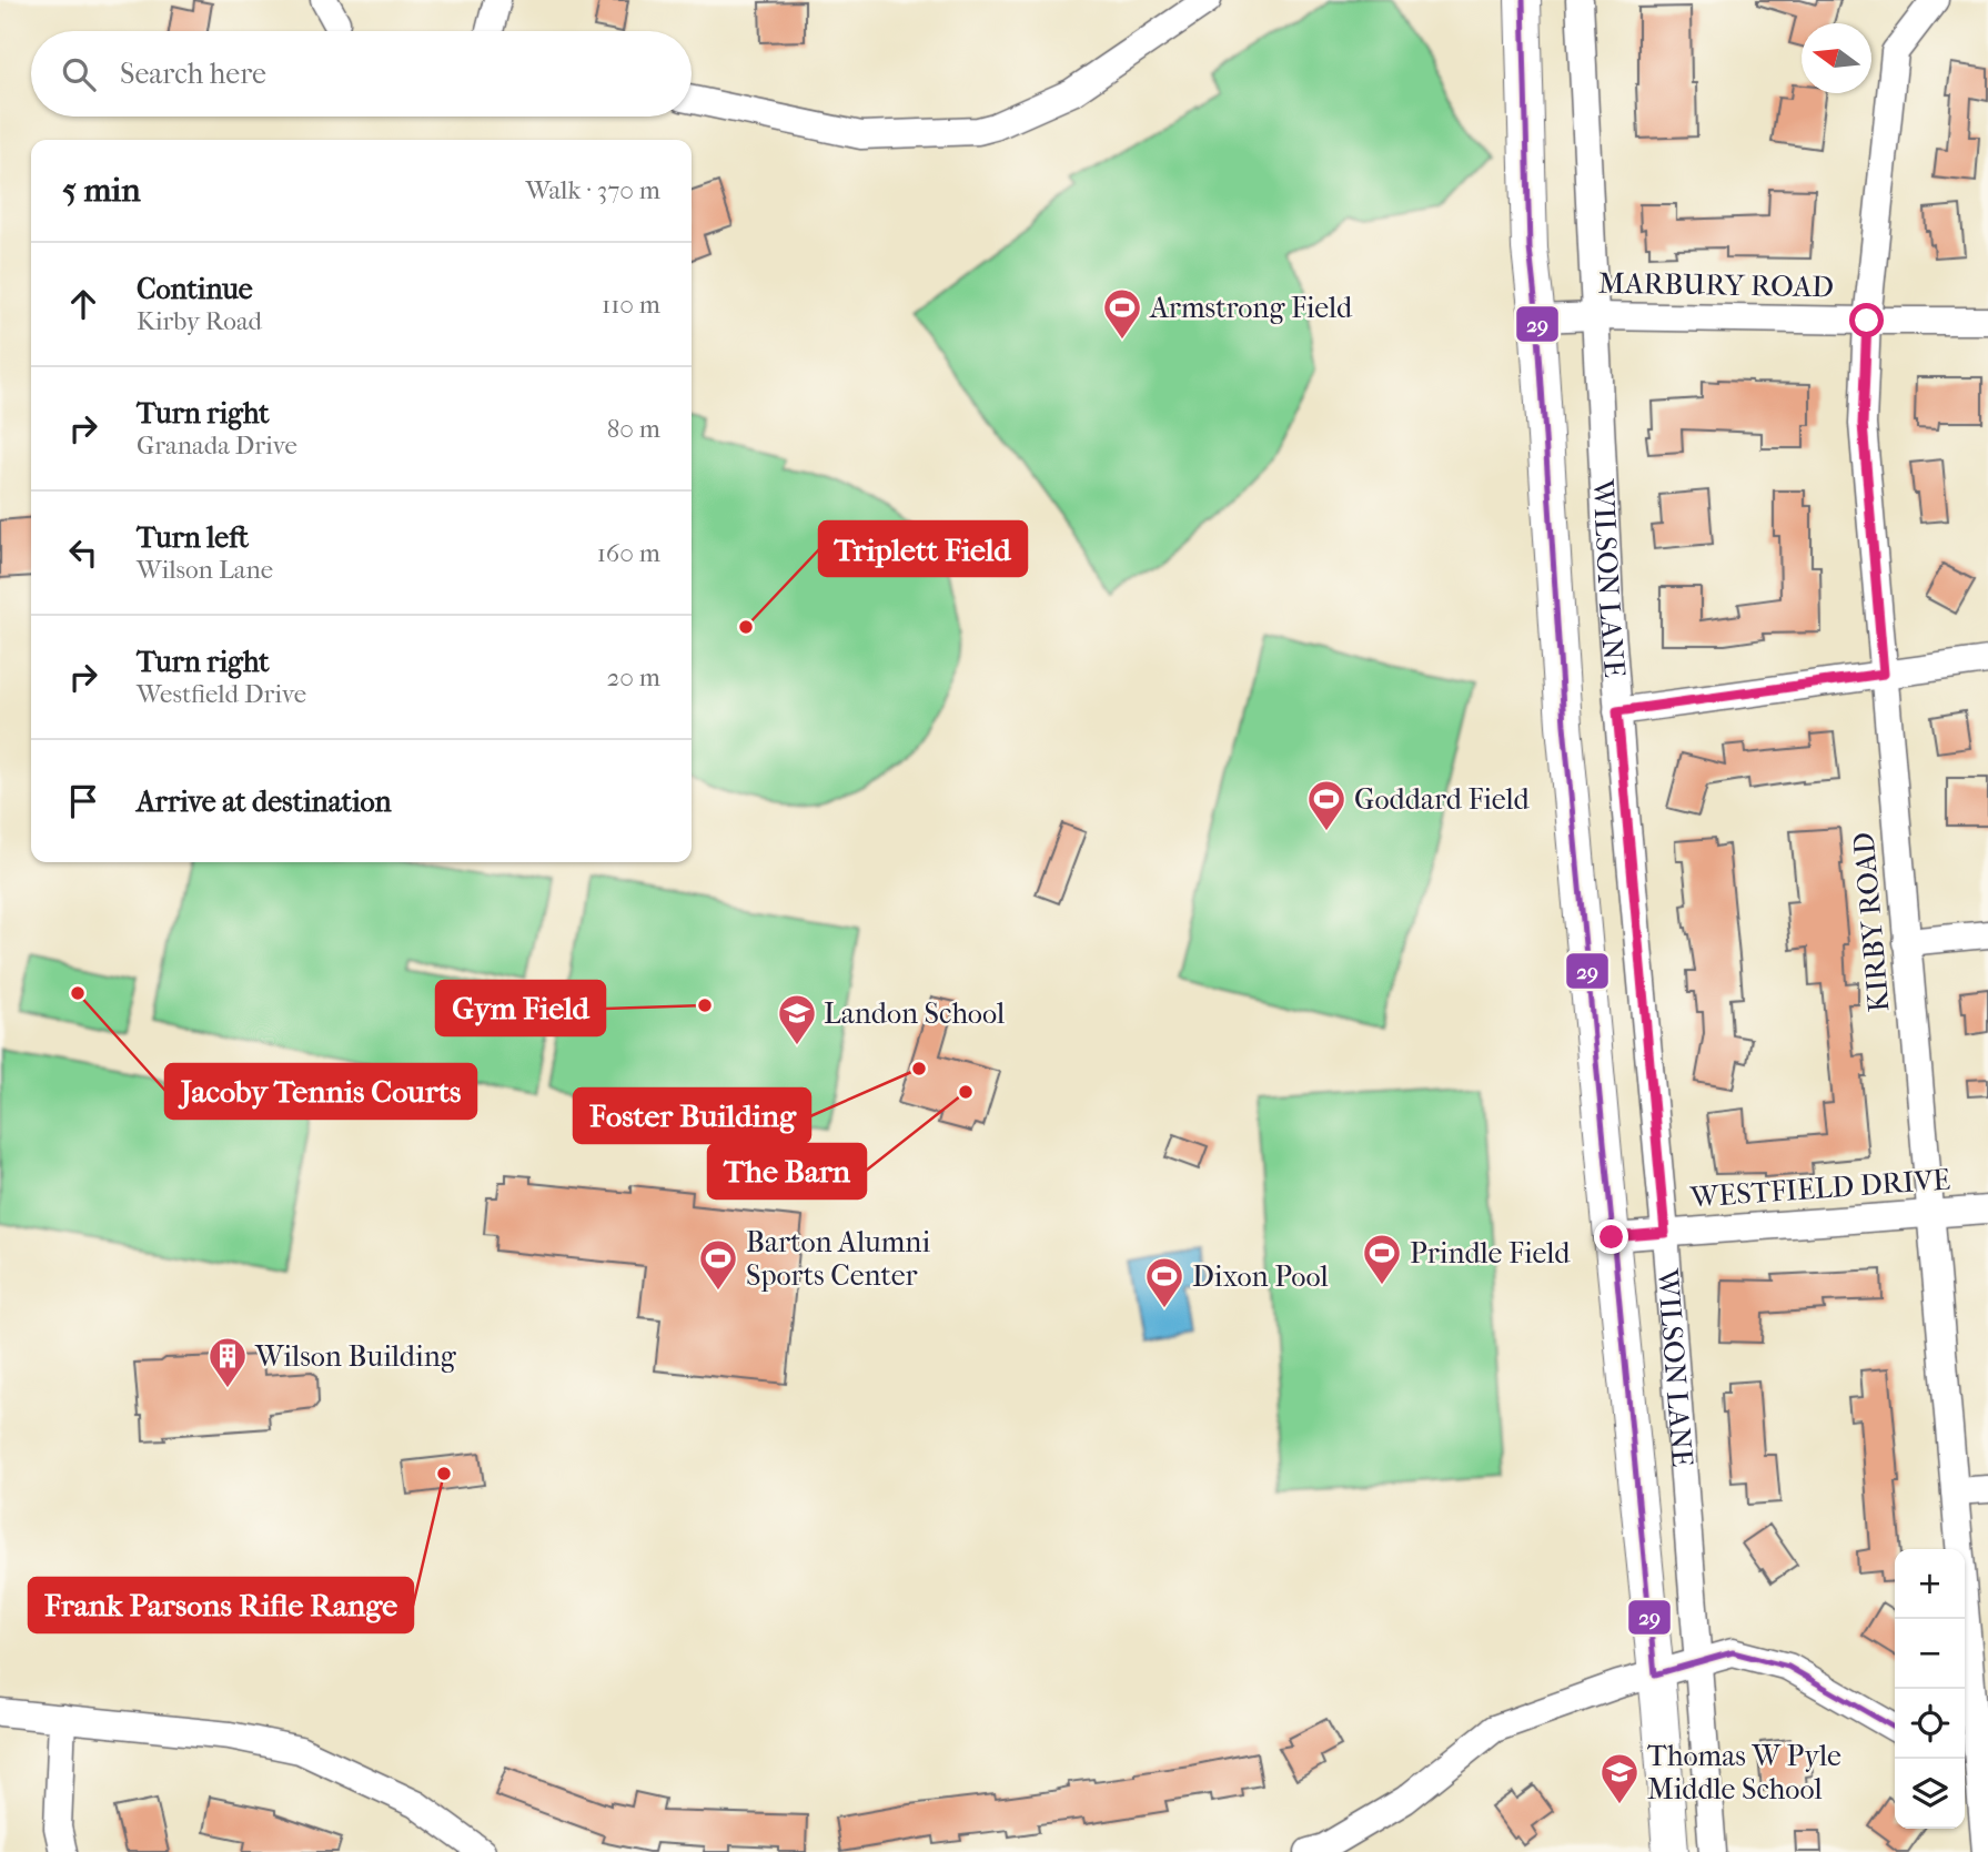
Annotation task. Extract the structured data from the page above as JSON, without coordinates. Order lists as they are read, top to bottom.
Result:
{
  "streets": {
    "main road": ["WILSON LANE"],
    "street": ["MARBURY ROAD", "KIRBY ROAD", "WESTFIELD DRIVE"]
  },
  "crossings": [
    ["MARBURY ROAD", "WILSON LANE"],
    ["MARBURY ROAD", "KIRBY ROAD"],
    ["WILSON LANE", "WESTFIELD DRIVE"],
    ["KIRBY ROAD", "WESTFIELD DRIVE"]
  ],
  "places": {
    "sports": [
      "Armstrong Field",
      "Goddard Field",
      "Prindle Field",
      "Barton Alumni Sports Center",
      "Dixon Pool"
    ],
    "other": [
      "Triplett Field",
      "Jacoby Tennis Courts",
      "Gym Field",
      "Foster Building",
      "The Barn",
      "Frank Parsons Rifle Range"
    ],
    "school or university": ["Landon School", "Thomas W Pyle Middle School"],
    "building": ["Wilson Building"]
  },
  "lines": ["transit line 29"],
  "north": "left",
  "page": {
    "search": "Search here",
    "heading": ["5 min", "Walk · 370 m"],
    "list": [
      ["Continue", "Kirby Road", "110 m"],
      ["Turn right", "Granada Drive", "80 m"],
      ["Turn left", "Wilson Lane", "160 m"],
      ["Turn right", "Westfield Drive", "20 m"],
      "Arrive at destination"
    ],
    "map_buttons": ["+", "−"]
  }
}
